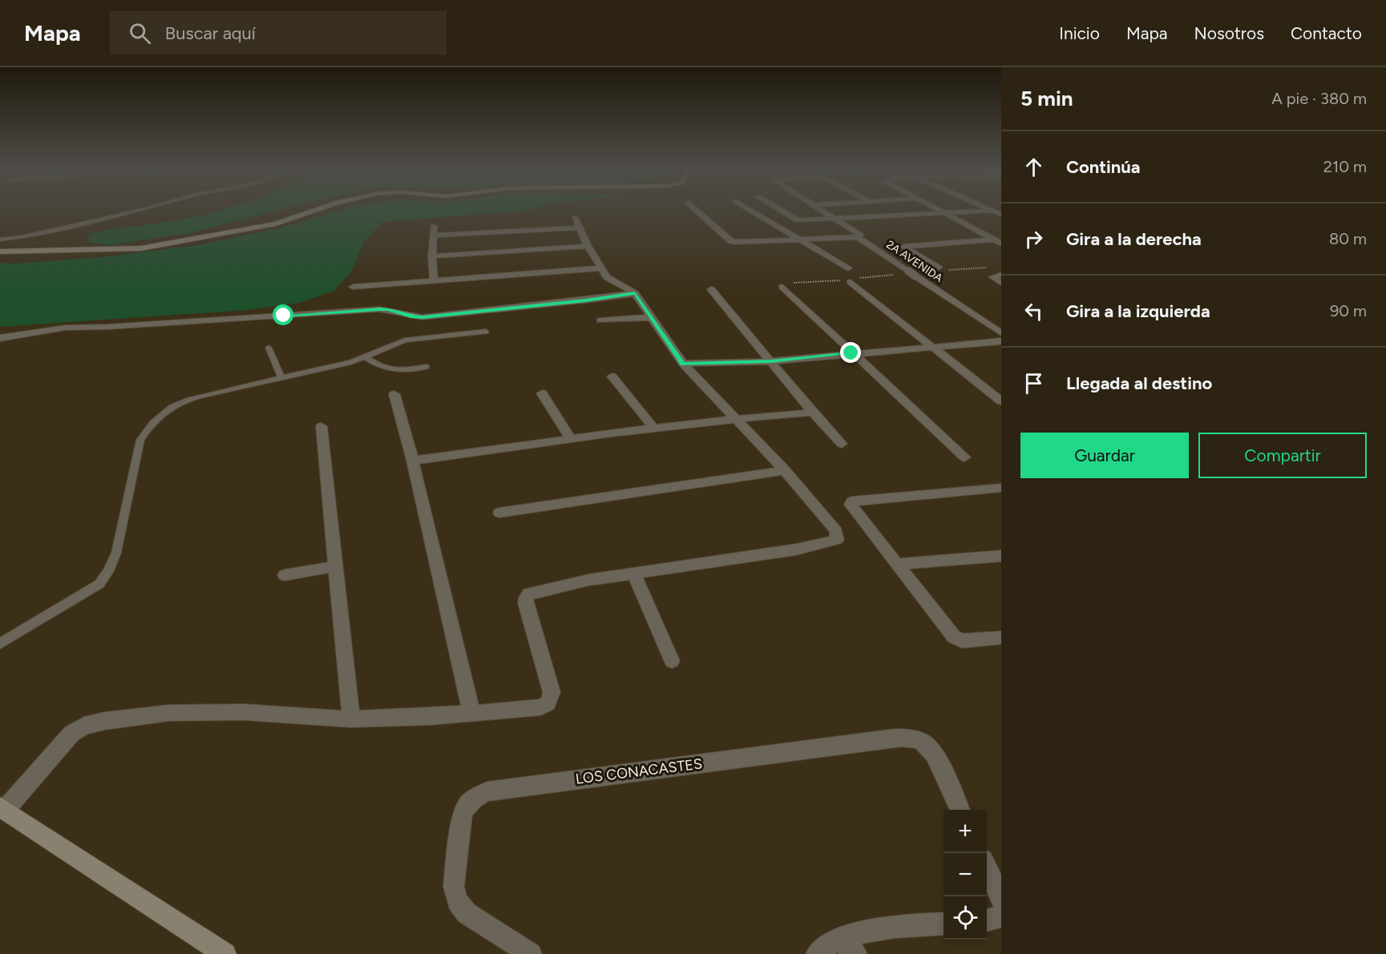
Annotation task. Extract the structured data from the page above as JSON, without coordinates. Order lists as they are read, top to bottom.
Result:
{
  "streets": {
    "street": ["2A AVENIDA", "LOS CONACASTES"]
  },
  "page": {
    "header": "Mapa",
    "search": "Buscar aquí",
    "nav": [
      "Inicio",
      "Mapa",
      "Nosotros",
      "Contacto"
    ],
    "heading": ["5 min", "A pie · 380 m"],
    "list": [
      ["Continúa", "210 m"],
      ["Gira a la derecha", "80 m"],
      ["Gira a la izquierda", "90 m"],
      "Llegada al destino"
    ],
    "buttons": ["Guardar", "Compartir"],
    "map_buttons": ["+", "−"]
  }
}
